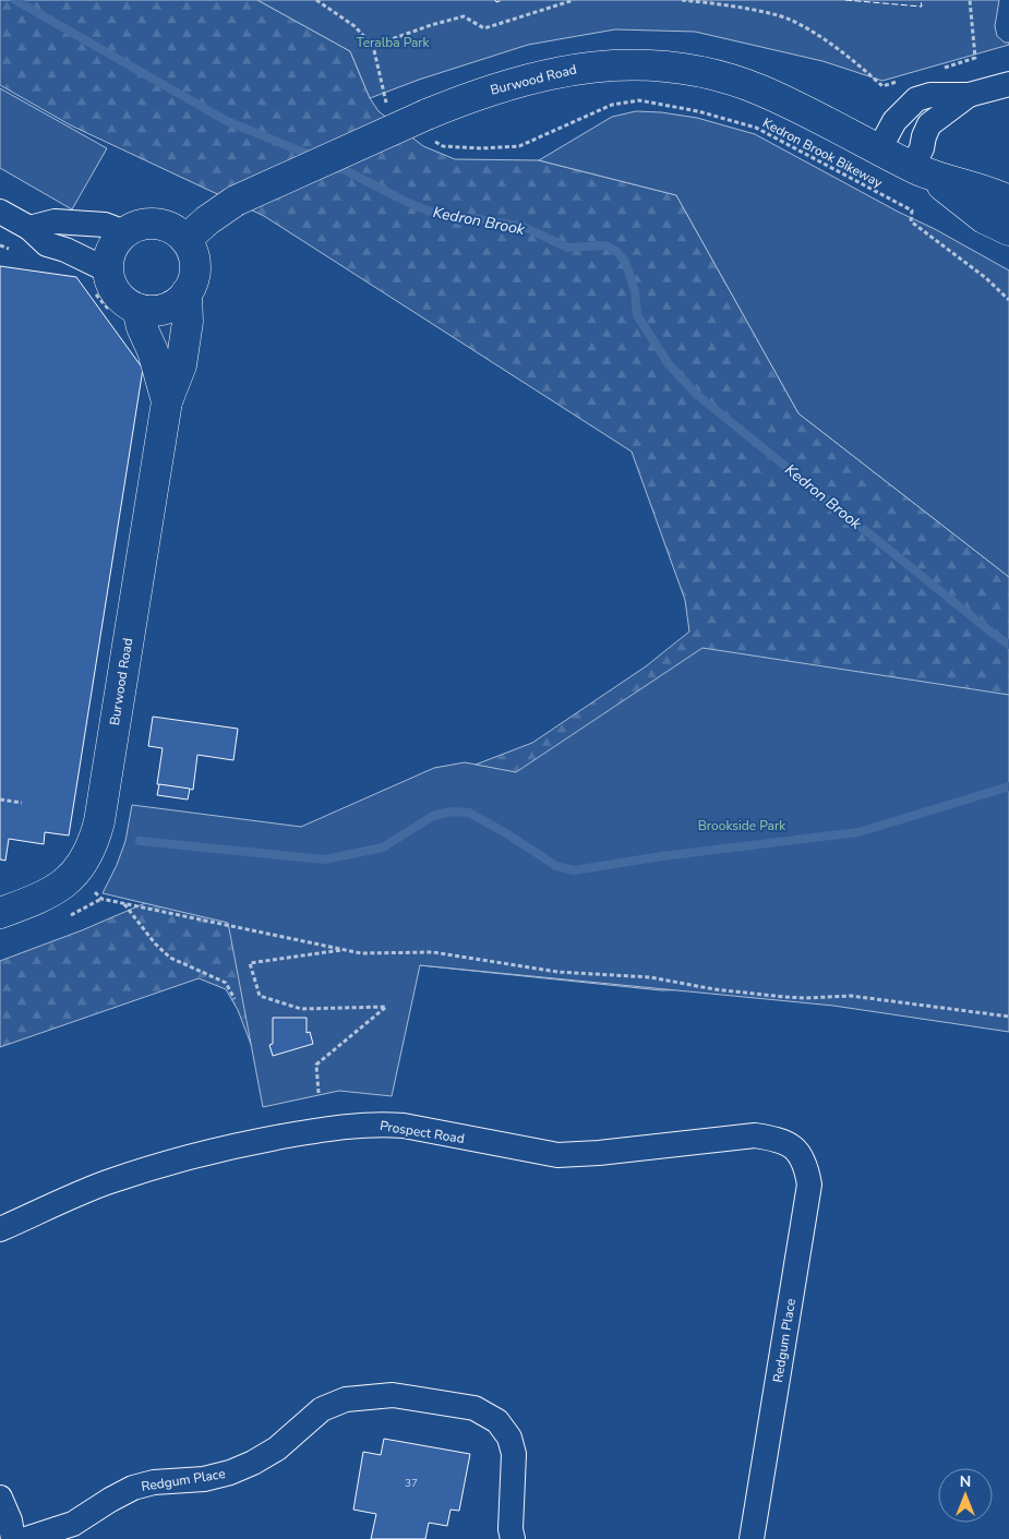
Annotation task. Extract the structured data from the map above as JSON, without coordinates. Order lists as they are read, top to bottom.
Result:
{
  "streets": {
    "street": ["Burwood Road", "Prospect Road", "Redgum Place"],
    "path": ["Kedron Brook Bikeway"]
  },
  "crossings": [
    ["Burwood Road", "Kedron Brook Bikeway"],
    ["Prospect Road", "Redgum Place"]
  ],
  "water": ["Kedron Brook"],
  "parks": ["Teralba Park", "Brookside Park"],
  "house_numbers": ["37"],
  "north": "top"
}
